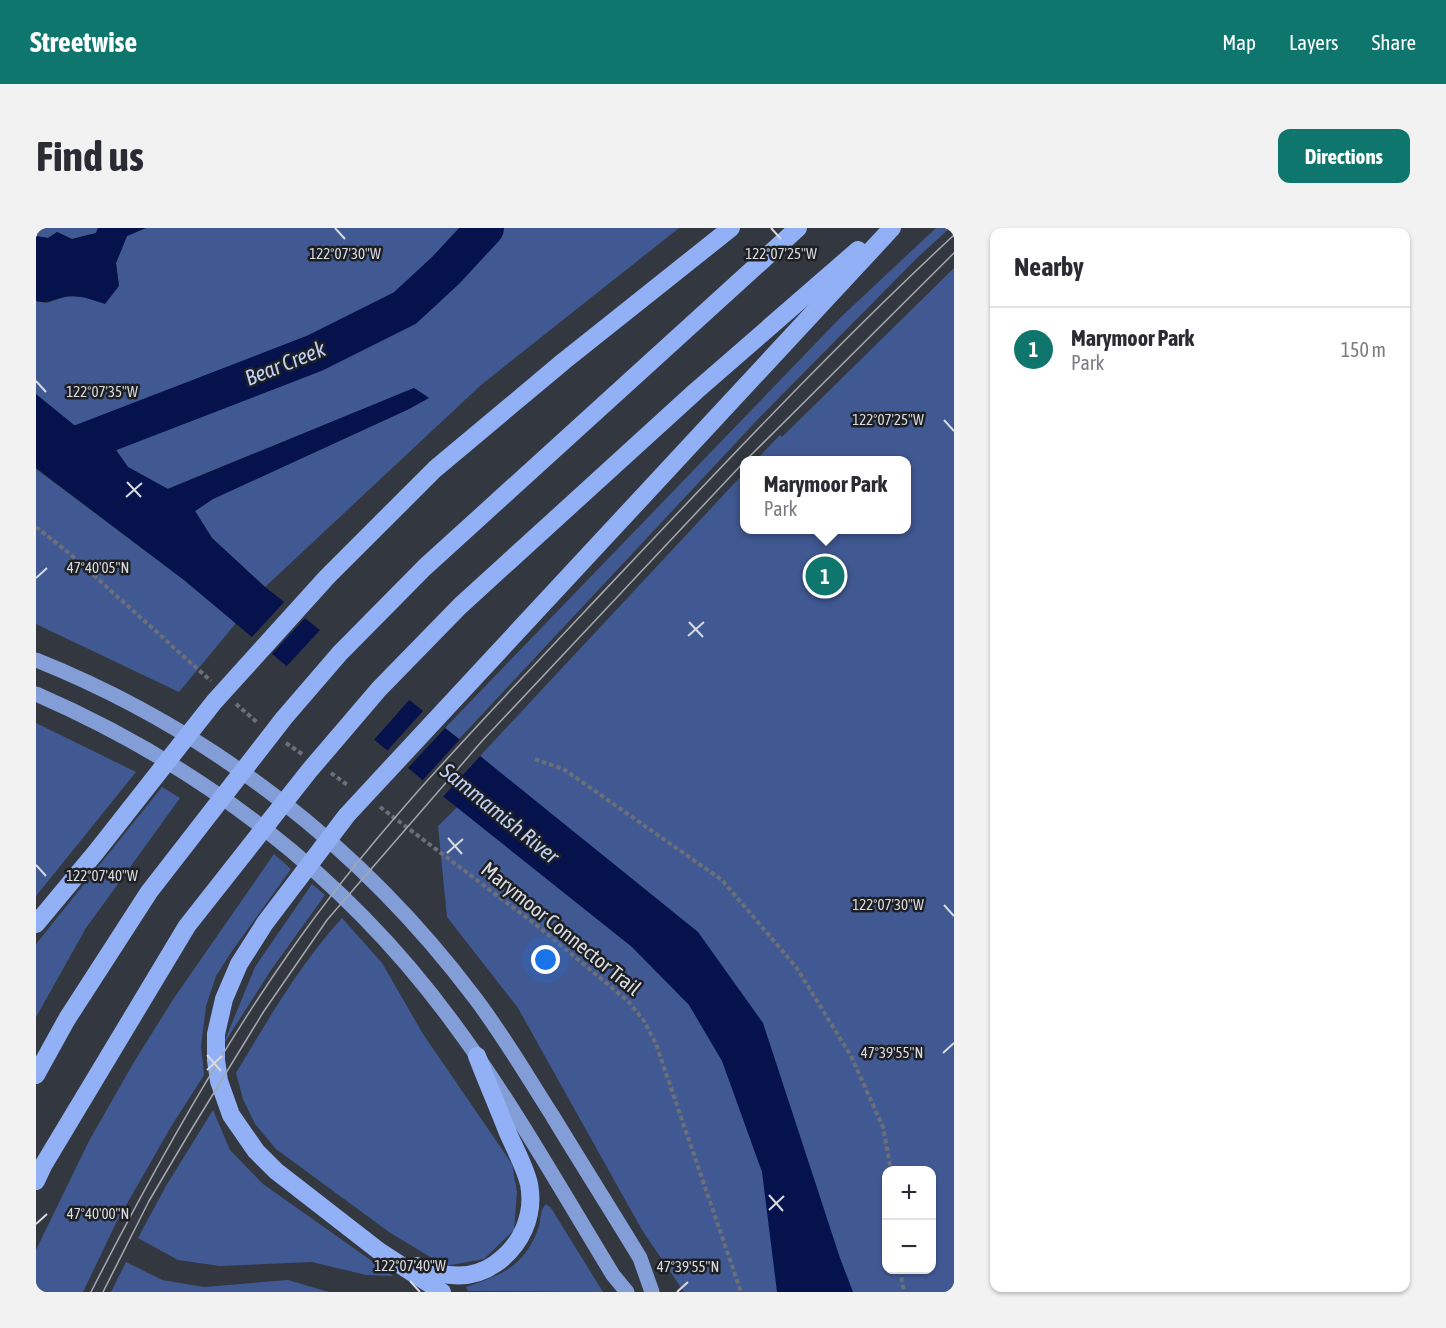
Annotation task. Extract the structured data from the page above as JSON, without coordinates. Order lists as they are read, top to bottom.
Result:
{
  "streets": {
    "path": ["Marymoor Connector Trail"]
  },
  "water": ["Bear Creek", "Sammamish River"],
  "page": {
    "header": "Streetwise",
    "nav": ["Map", "Layers", "Share"],
    "buttons": "Directions",
    "title": "Find us",
    "heading": "Nearby",
    "list": [
      {
        "mark": "1",
        "name": "Marymoor Park",
        "note": "Park",
        "value": "150 m"
      }
    ],
    "popup": ["Marymoor Park", "Park"],
    "pins": "1",
    "map_buttons": ["+", "−"]
  },
  "coordinates": [
    "122°07'30\"W",
    "122°07'25\"W",
    "122°07'35\"W",
    "47°40'05\"N",
    "122°07'40\"W",
    "47°39'55\"N",
    "47°40'00\"N"
  ]
}
